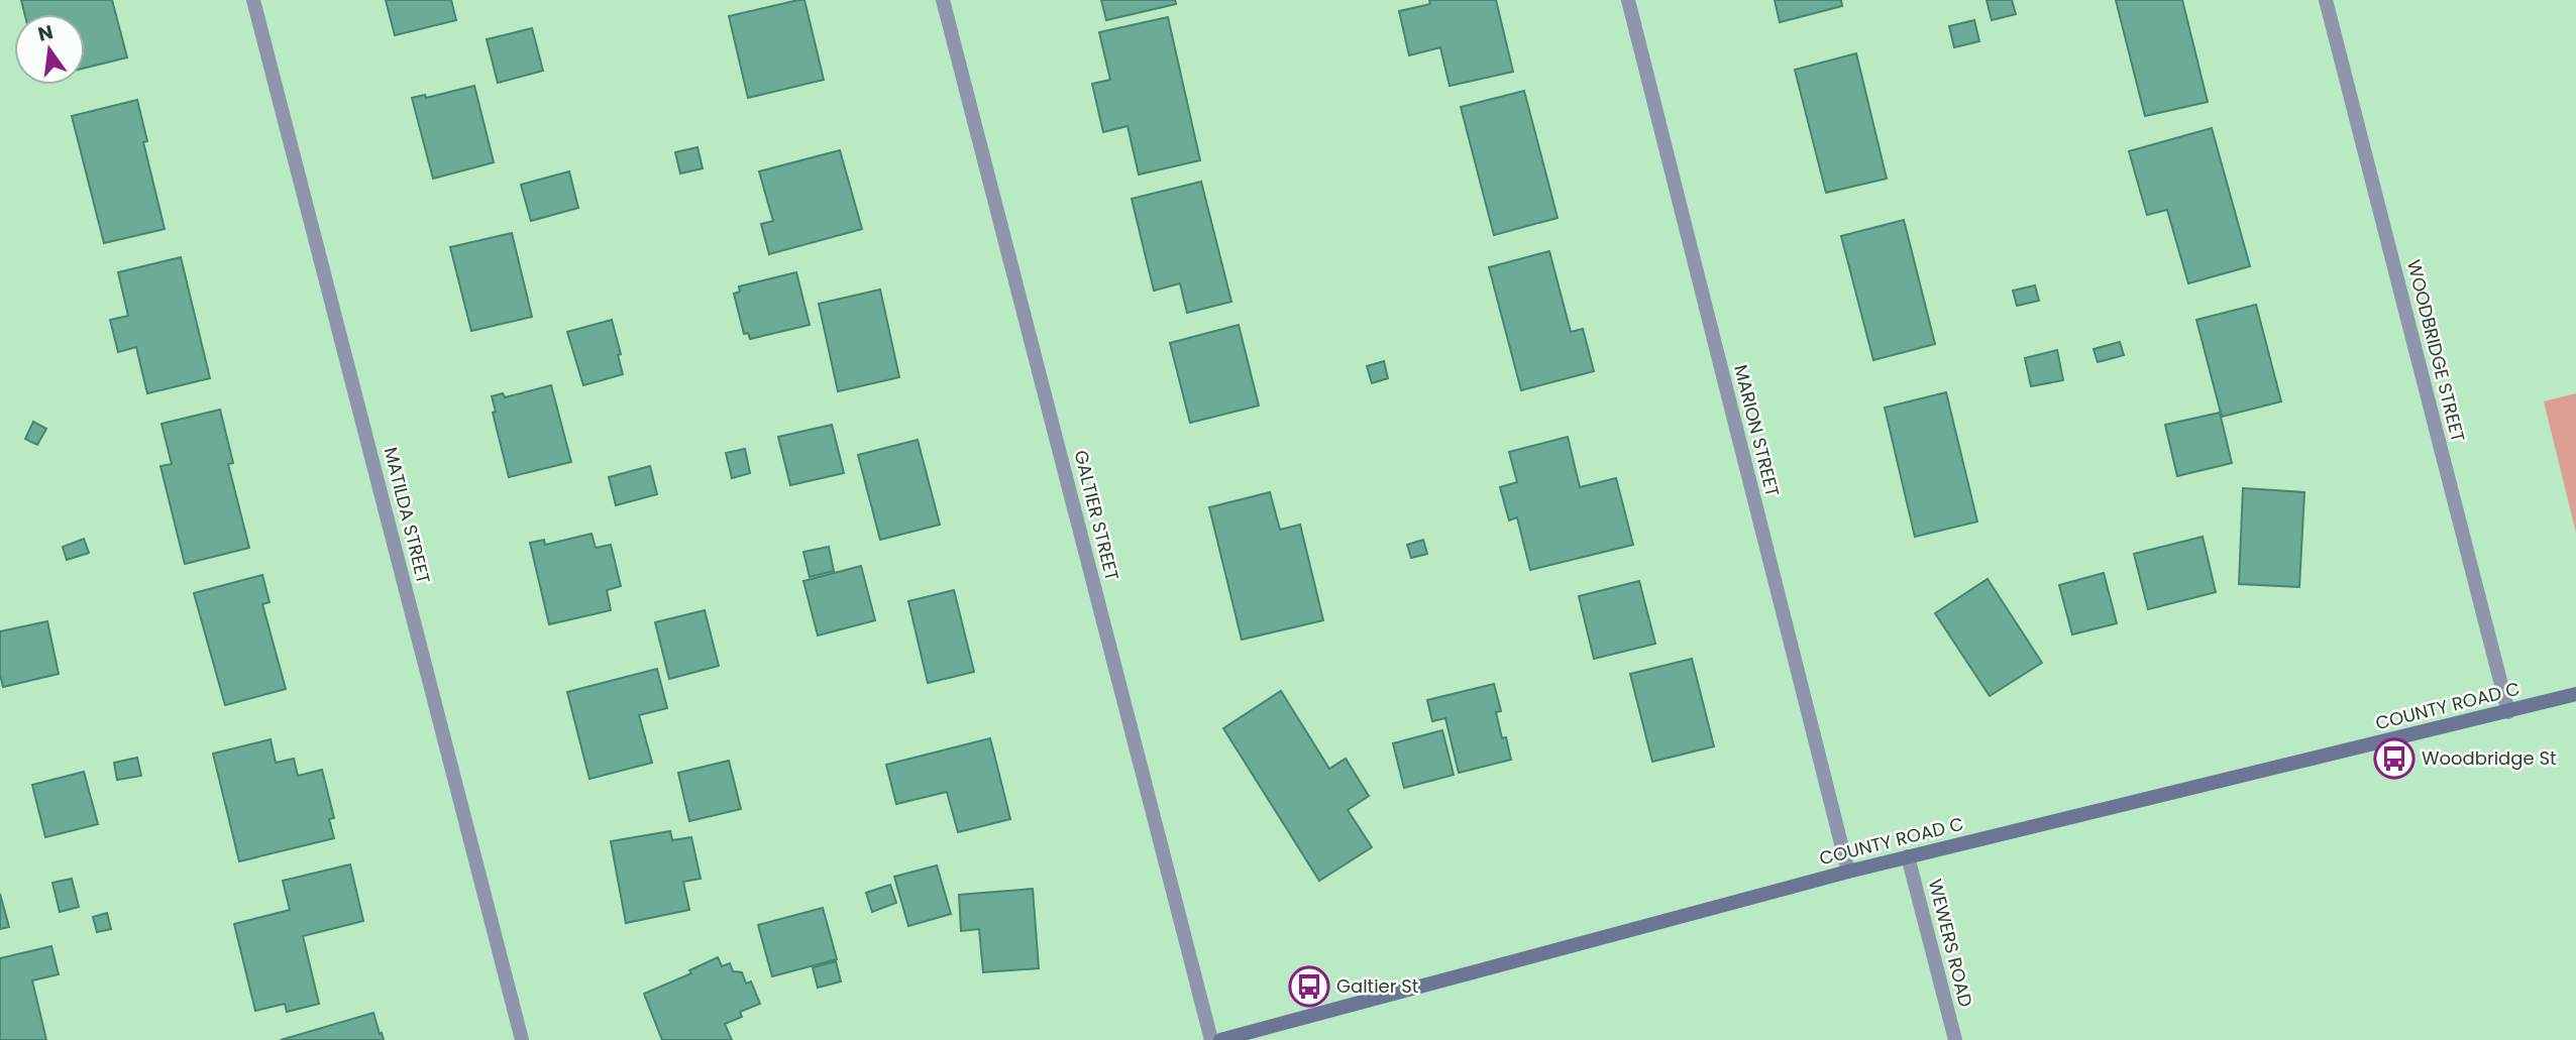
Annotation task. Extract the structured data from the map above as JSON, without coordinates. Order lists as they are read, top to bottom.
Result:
{
  "streets": {
    "main road": ["COUNTY ROAD C"],
    "street": [
      "WOODBRIDGE STREET",
      "MARION STREET",
      "MATILDA STREET",
      "GALTIER STREET",
      "WEWERS ROAD"
    ]
  },
  "crossings": [
    ["WOODBRIDGE STREET", "COUNTY ROAD C"],
    ["MARION STREET", "COUNTY ROAD C"],
    ["COUNTY ROAD C", "WEWERS ROAD"]
  ],
  "places": {
    "bus stop": ["Woodbridge St", "Galtier St"]
  },
  "north": "top"
}
